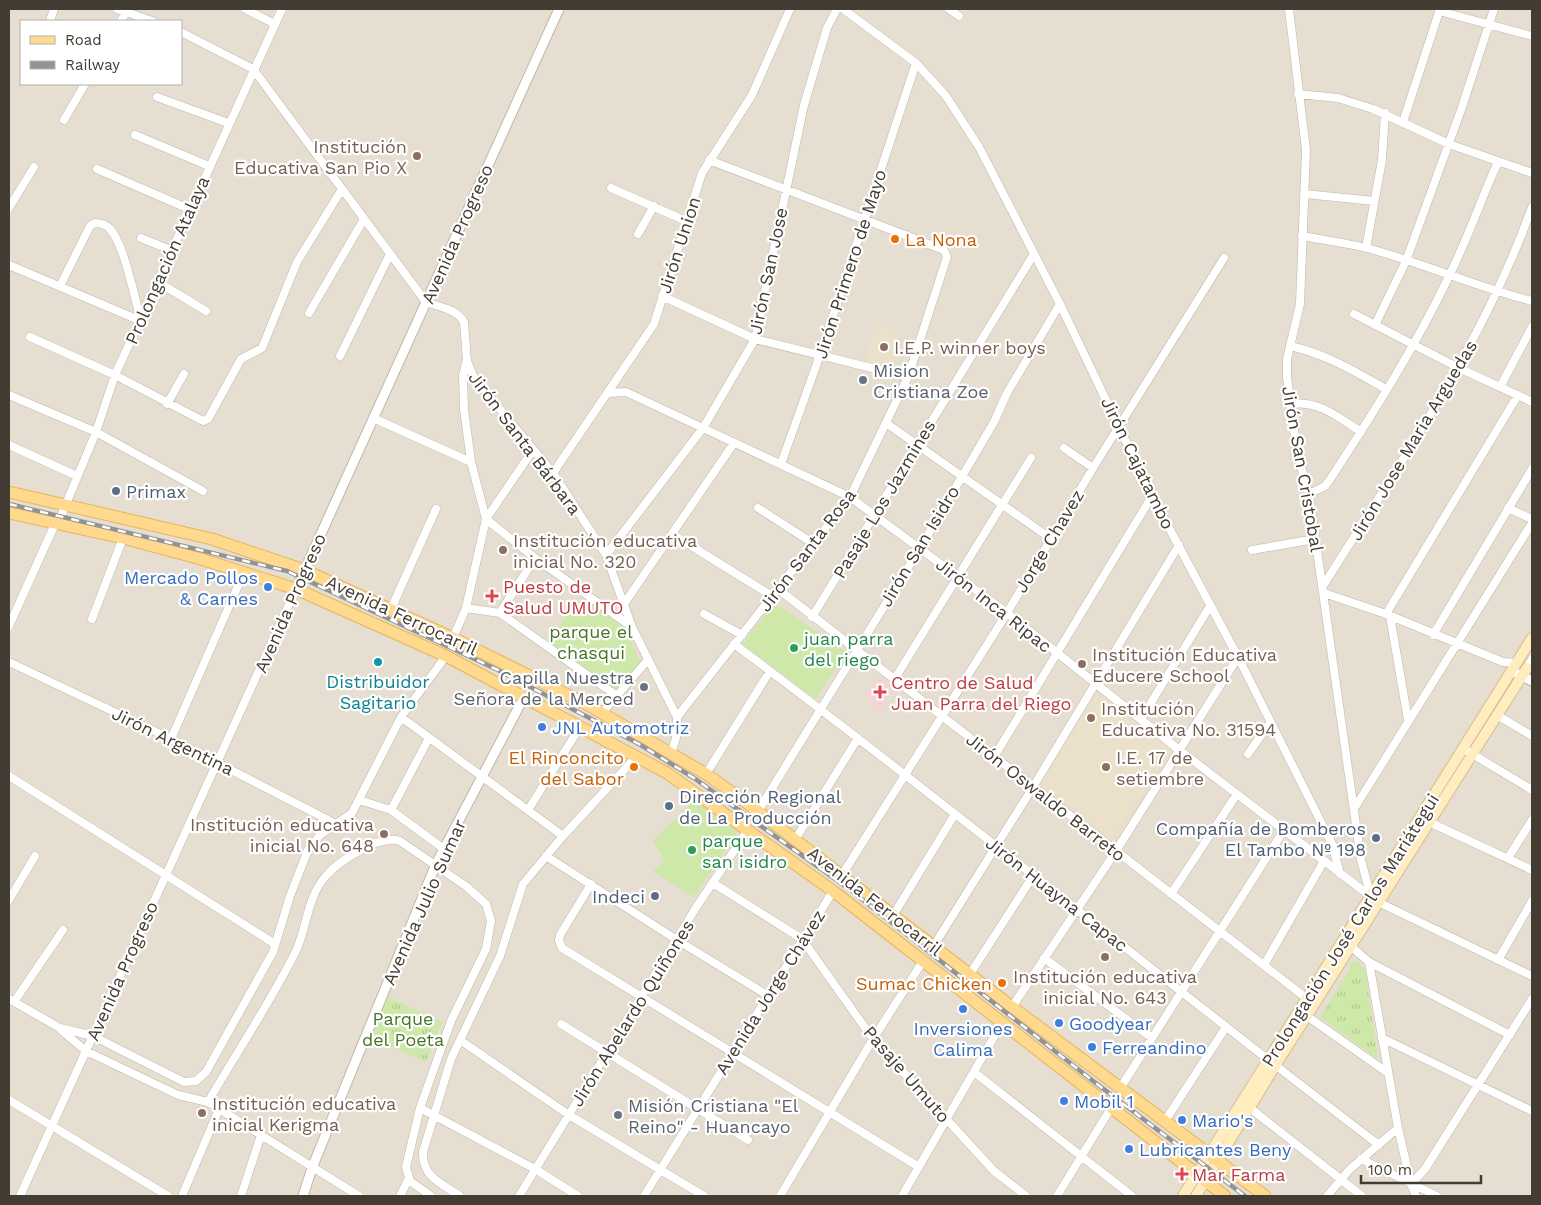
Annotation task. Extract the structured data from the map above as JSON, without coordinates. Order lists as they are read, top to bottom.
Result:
{
  "streets": {
    "main road": ["Avenida Ferrocarril", "Prolongación José Carlos Mariátegui"],
    "street": [
      "Avenida Progreso",
      "Jirón Union",
      "Prolongación Atalaya",
      "Jirón Primero de Mayo",
      "Jirón San Jose",
      "Jirón Jose Maria Arguedas",
      "Jirón Santa Bárbara",
      "Jirón Cajatambo",
      "Jirón San Cristobal",
      "Pasaje Los Jazmines",
      "Jorge Chavez",
      "Jirón San Isidro",
      "Jirón Santa Rosa",
      "Jirón Inca Ripac",
      "Jirón Argentina",
      "Jirón Oswaldo Barreto",
      "Jirón Huayna Capac",
      "Avenida Julio Sumar",
      "Avenida Jorge Chávez",
      "Jirón Abelardo Quiñones",
      "Pasaje Umuto"
    ]
  },
  "crossings": [
    ["Avenida Progreso", "Jirón Santa Bárbara"],
    ["Avenida Progreso", "Avenida Ferrocarril"],
    ["Avenida Progreso", "Jirón Argentina"],
    ["Jirón Union", "Jirón Santa Bárbara"],
    ["Jirón Union", "Jirón Inca Ripac"],
    ["Prolongación Atalaya", "Avenida Ferrocarril"],
    ["Jirón Primero de Mayo", "Jirón Cajatambo"],
    ["Jirón Primero de Mayo", "Jirón Santa Rosa"],
    ["Jirón Primero de Mayo", "Jirón Inca Ripac"],
    ["Jirón San Jose", "Jirón Santa Bárbara"],
    ["Jirón San Jose", "Jirón Inca Ripac"],
    ["Jirón Jose Maria Arguedas", "Jirón San Cristobal"],
    ["Jirón Cajatambo", "Pasaje Los Jazmines"],
    ["Jirón Cajatambo", "Jorge Chavez"],
    ["Jirón Cajatambo", "Jirón San Isidro"],
    ["Jirón Cajatambo", "Jirón Inca Ripac"],
    ["Jirón San Cristobal", "Jirón Inca Ripac"],
    ["Jirón San Cristobal", "Prolongación José Carlos Mariátegui"],
    ["Pasaje Los Jazmines", "Jirón Inca Ripac"],
    ["Pasaje Los Jazmines", "Jirón Oswaldo Barreto"],
    ["Jorge Chavez", "Jirón Inca Ripac"],
    ["Jorge Chavez", "Avenida Ferrocarril"],
    ["Jorge Chavez", "Jirón Oswaldo Barreto"],
    ["Jorge Chavez", "Jirón Huayna Capac"],
    ["Jirón San Isidro", "Jirón Inca Ripac"],
    ["Jirón San Isidro", "Avenida Ferrocarril"],
    ["Jirón San Isidro", "Jirón Oswaldo Barreto"],
    ["Jirón San Isidro", "Jirón Huayna Capac"],
    ["Jirón Santa Rosa", "Jirón Inca Ripac"],
    ["Jirón Santa Rosa", "Jirón Oswaldo Barreto"],
    ["Jirón Santa Rosa", "Jirón Huayna Capac"],
    ["Jirón Inca Ripac", "Prolongación José Carlos Mariátegui"],
    ["Avenida Ferrocarril", "Avenida Julio Sumar"],
    ["Avenida Ferrocarril", "Prolongación José Carlos Mariátegui"],
    ["Avenida Ferrocarril", "Avenida Jorge Chávez"],
    ["Avenida Ferrocarril", "Jirón Abelardo Quiñones"],
    ["Jirón Oswaldo Barreto", "Prolongación José Carlos Mariátegui"],
    ["Jirón Huayna Capac", "Prolongación José Carlos Mariátegui"],
    ["Avenida Jorge Chávez", "Pasaje Umuto"]
  ],
  "parks": ["parque el chasqui", "Parque del Poeta"],
  "places": {
    "other": [
      "Institución Educativa San Pio X",
      "La Nona",
      "I.E.P. winner boys",
      "Mision Cristiana Zoe",
      "Primax",
      "Institución educativa inicial No. 320",
      "Mercado Pollos & Carnes",
      "juan parra del riego",
      "Distribuidor Sagitario",
      "Institución Educativa Educere School",
      "Capilla Nuestra Señora de la Merced",
      "Institución Educativa No. 31594",
      "JNL Automotriz",
      "El Rinconcito del Sabor",
      "I.E. 17 de setiembre",
      "Dirección Regional de La Producción",
      "Institución educativa inicial No. 648",
      "Compañía de Bomberos El Tambo Nº 198",
      "parque san isidro",
      "Indeci",
      "Institución educativa inicial No. 643",
      "Sumac Chicken",
      "Inversiones Calima",
      "Goodyear",
      "Ferreandino",
      "Mobil 1",
      "Institución educativa inicial Kerigma",
      "Misión Cristiana \"El Reino\" - Huancayo",
      "Mario's",
      "Lubricantes Beny"
    ],
    "health": ["Puesto de Salud UMUTO", "Centro de Salud Juan Parra del Riego", "Mar Farma"]
  },
  "legend": ["Road", "Railway"],
  "scale_bar": "100 m"
}
